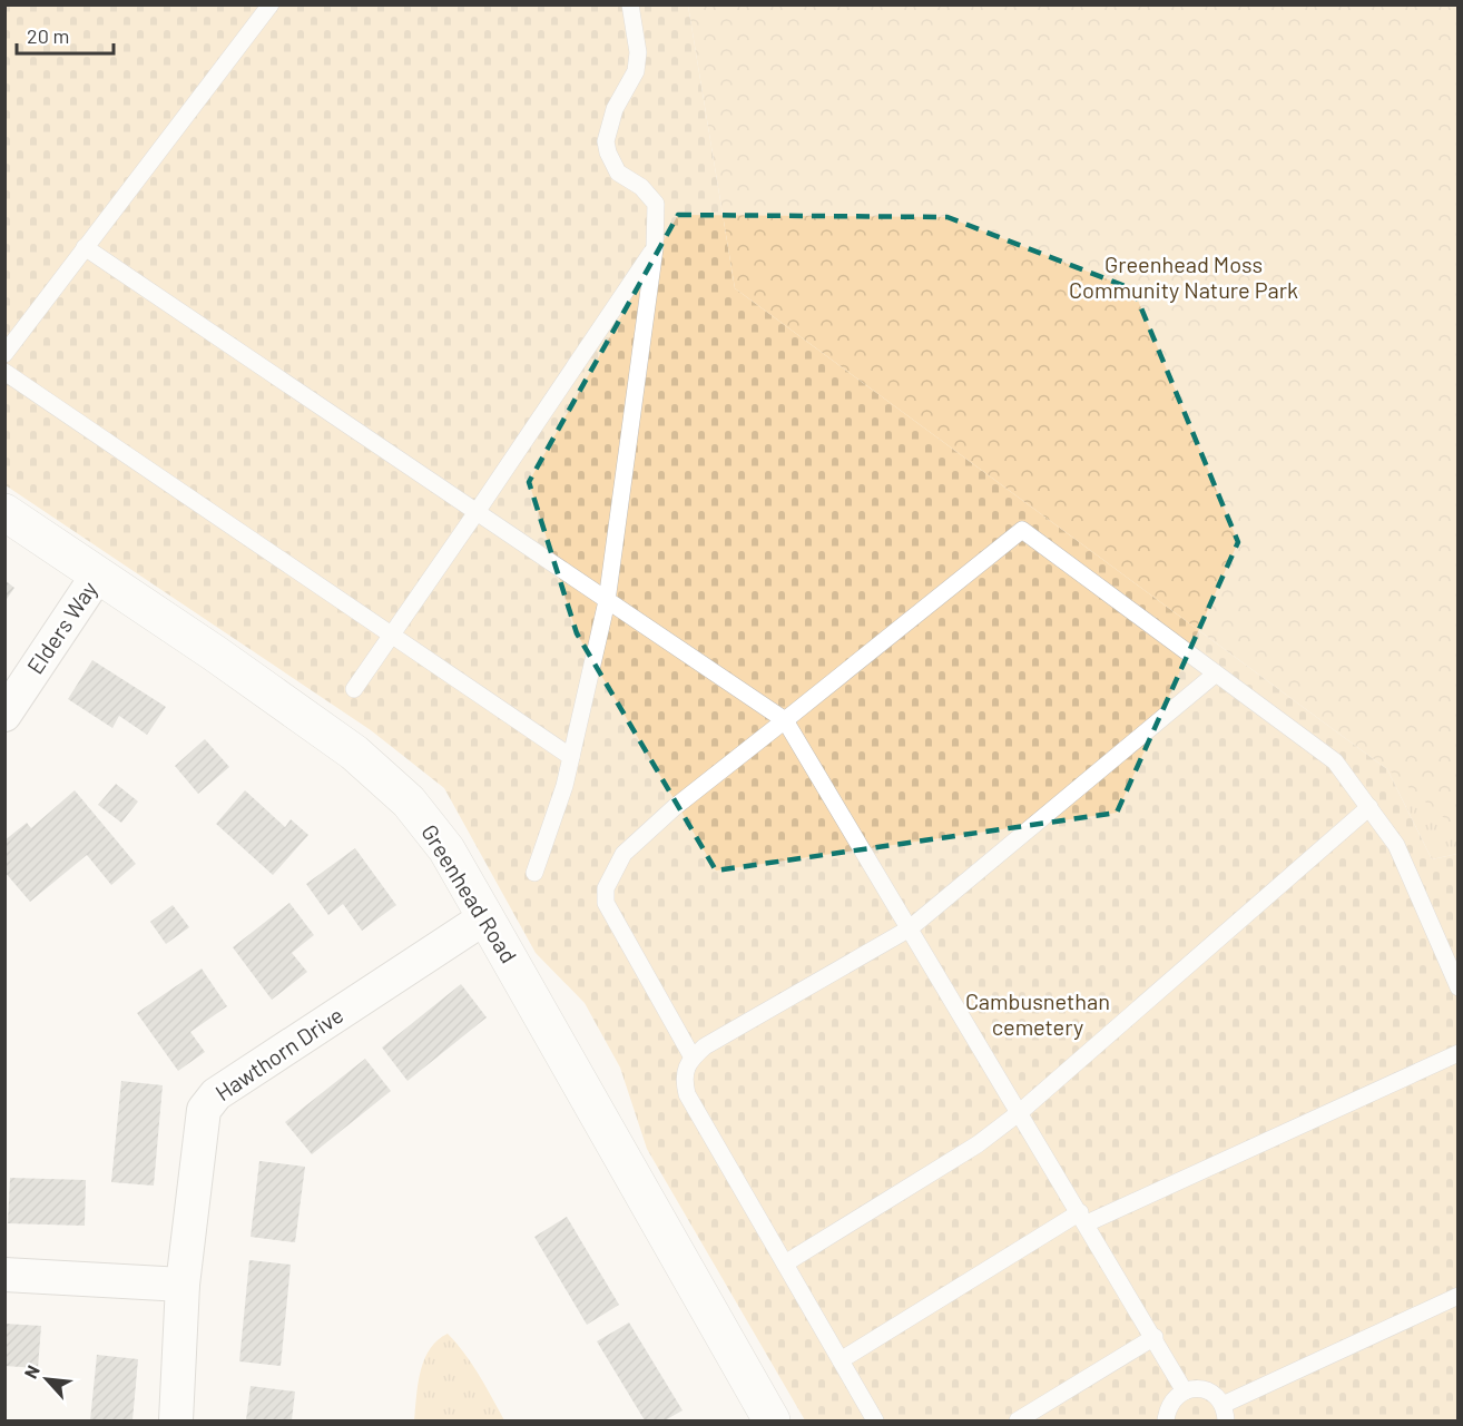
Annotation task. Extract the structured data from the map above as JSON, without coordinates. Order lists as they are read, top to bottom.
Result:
{
  "streets": {
    "street": ["Elders Way", "Greenhead Road", "Hawthorn Drive"]
  },
  "crossings": [
    ["Elders Way", "Greenhead Road"],
    ["Greenhead Road", "Hawthorn Drive"]
  ],
  "parks": ["Greenhead Moss Community Nature Park", "Cambusnethan cemetery"],
  "scale_bar": "20 m",
  "north": "top left"
}
